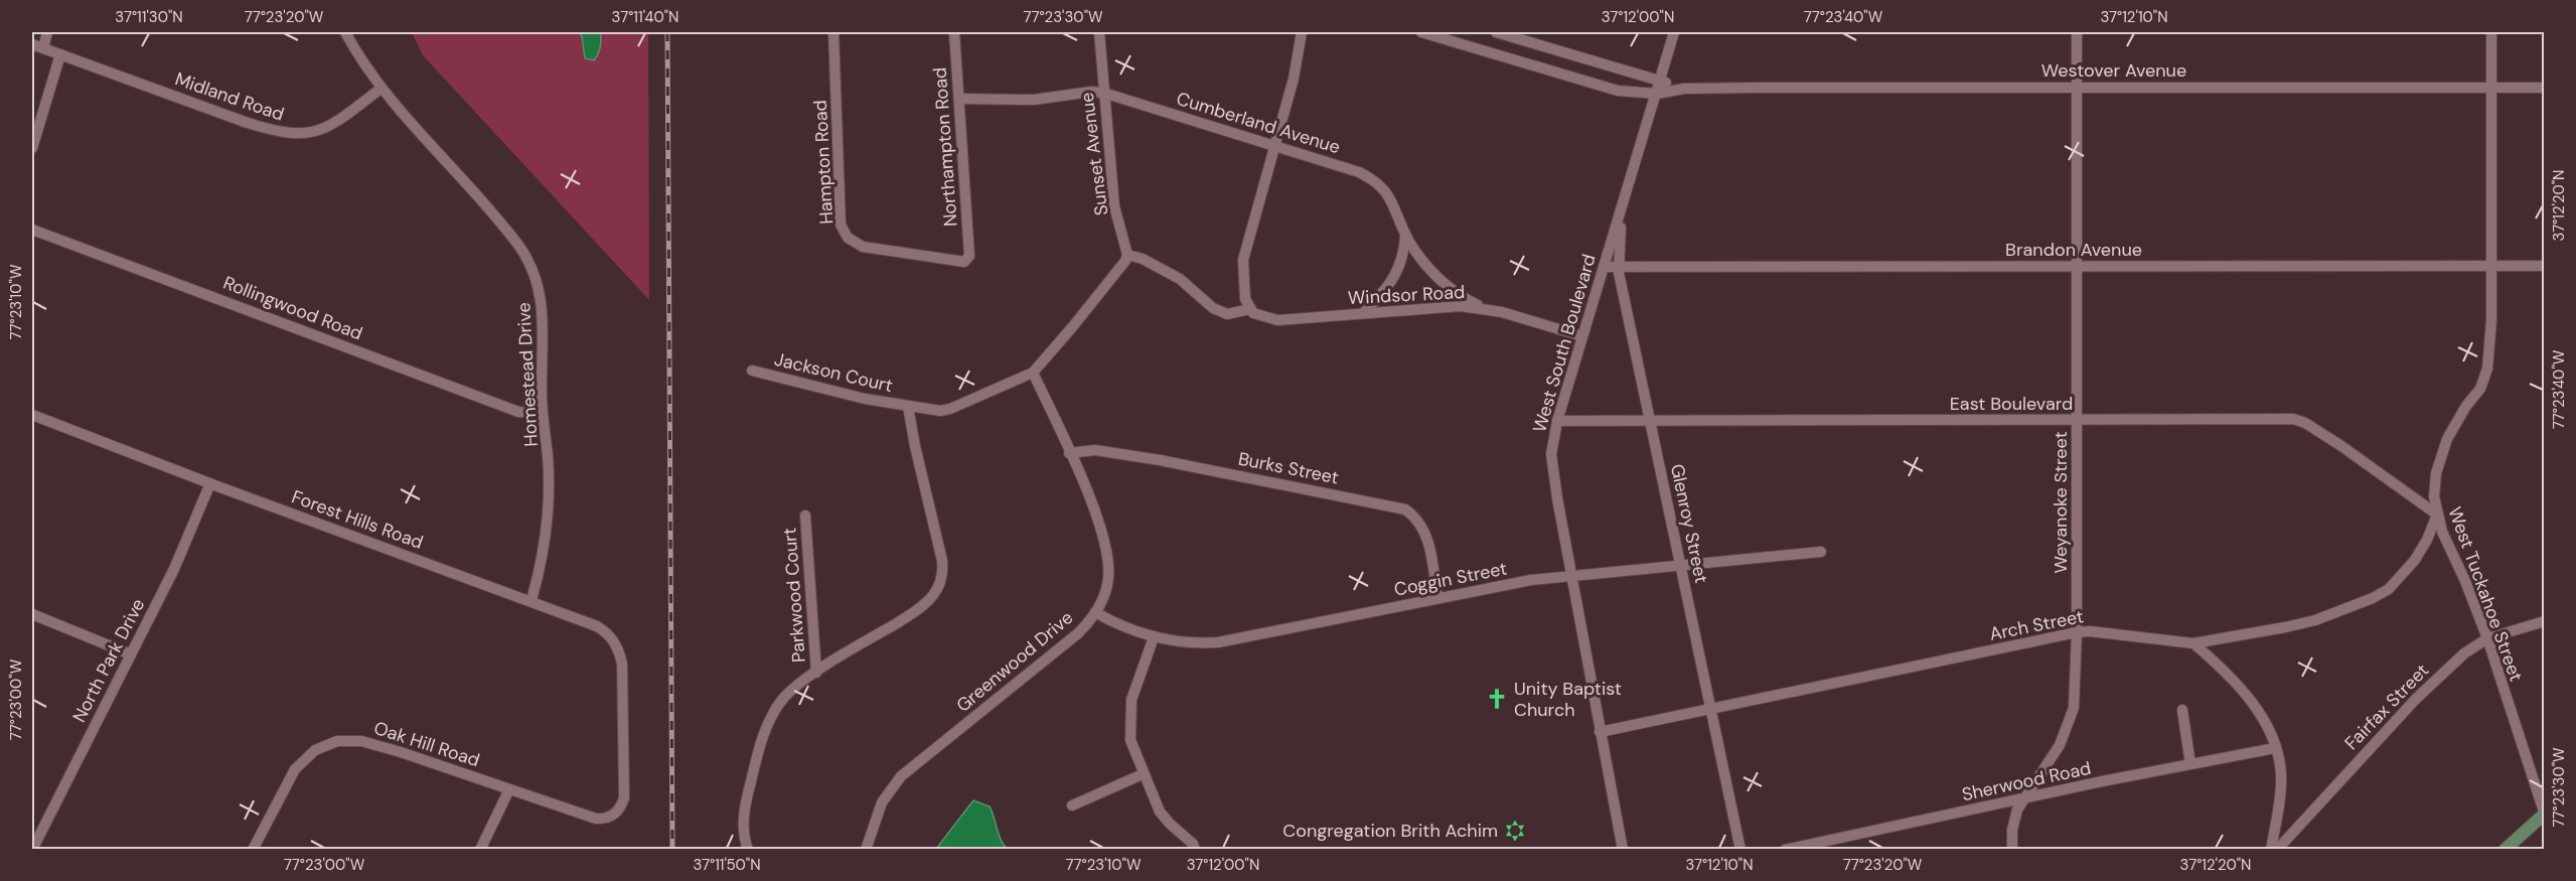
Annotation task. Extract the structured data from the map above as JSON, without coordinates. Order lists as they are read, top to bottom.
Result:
{
  "streets": {
    "street": [
      "Westover Avenue",
      "Midland Road",
      "Cumberland Avenue",
      "Northampton Road",
      "Sunset Avenue",
      "Hampton Road",
      "Brandon Avenue",
      "Windsor Road",
      "Rollingwood Road",
      "West South Boulevard",
      "Jackson Court",
      "Homestead Drive",
      "East Boulevard",
      "Burks Street",
      "Weyanoke Street",
      "Forest Hills Road",
      "Glenroy Street",
      "Coggin Street",
      "West Tuckahoe Street",
      "Parkwood Court",
      "Arch Street",
      "North Park Drive",
      "Greenwood Drive",
      "Fairfax Street",
      "Oak Hill Road",
      "Sherwood Road"
    ]
  },
  "crossings": [
    ["Westover Avenue", "West South Boulevard"],
    ["Westover Avenue", "Weyanoke Street"],
    ["Westover Avenue", "West Tuckahoe Street"],
    ["Midland Road", "Homestead Drive"],
    ["Cumberland Avenue", "Northampton Road"],
    ["Cumberland Avenue", "Sunset Avenue"],
    ["Cumberland Avenue", "Windsor Road"],
    ["Northampton Road", "Hampton Road"],
    ["Brandon Avenue", "West South Boulevard"],
    ["Brandon Avenue", "Weyanoke Street"],
    ["Brandon Avenue", "Glenroy Street"],
    ["Brandon Avenue", "West Tuckahoe Street"],
    ["Windsor Road", "West South Boulevard"],
    ["Rollingwood Road", "Homestead Drive"],
    ["West South Boulevard", "East Boulevard"],
    ["West South Boulevard", "Glenroy Street"],
    ["West South Boulevard", "Coggin Street"],
    ["West South Boulevard", "Arch Street"],
    ["Jackson Court", "Greenwood Drive"],
    ["Homestead Drive", "Forest Hills Road"],
    ["East Boulevard", "Weyanoke Street"],
    ["East Boulevard", "Glenroy Street"],
    ["East Boulevard", "West Tuckahoe Street"],
    ["East Boulevard", "Arch Street"],
    ["Burks Street", "Coggin Street"],
    ["Burks Street", "Greenwood Drive"],
    ["Weyanoke Street", "Arch Street"],
    ["Weyanoke Street", "Sherwood Road"],
    ["Forest Hills Road", "North Park Drive"],
    ["Forest Hills Road", "Oak Hill Road"],
    ["Glenroy Street", "Coggin Street"],
    ["Glenroy Street", "Arch Street"],
    ["Coggin Street", "Greenwood Drive"],
    ["West Tuckahoe Street", "Arch Street"],
    ["West Tuckahoe Street", "Fairfax Street"]
  ],
  "places": {
    "church": ["Unity Baptist Church"],
    "synagogue": ["Congregation Brith Achim"]
  },
  "coordinates": [
    "37°11'30\"N",
    "77°23'20\"W",
    "37°11'40\"N",
    "77°23'30\"W",
    "37°12'00\"N",
    "77°23'40\"W",
    "37°12'10\"N",
    "37°12'20\"N",
    "77°23'10\"W",
    "77°23'00\"W",
    "37°11'50\"N"
  ]
}
